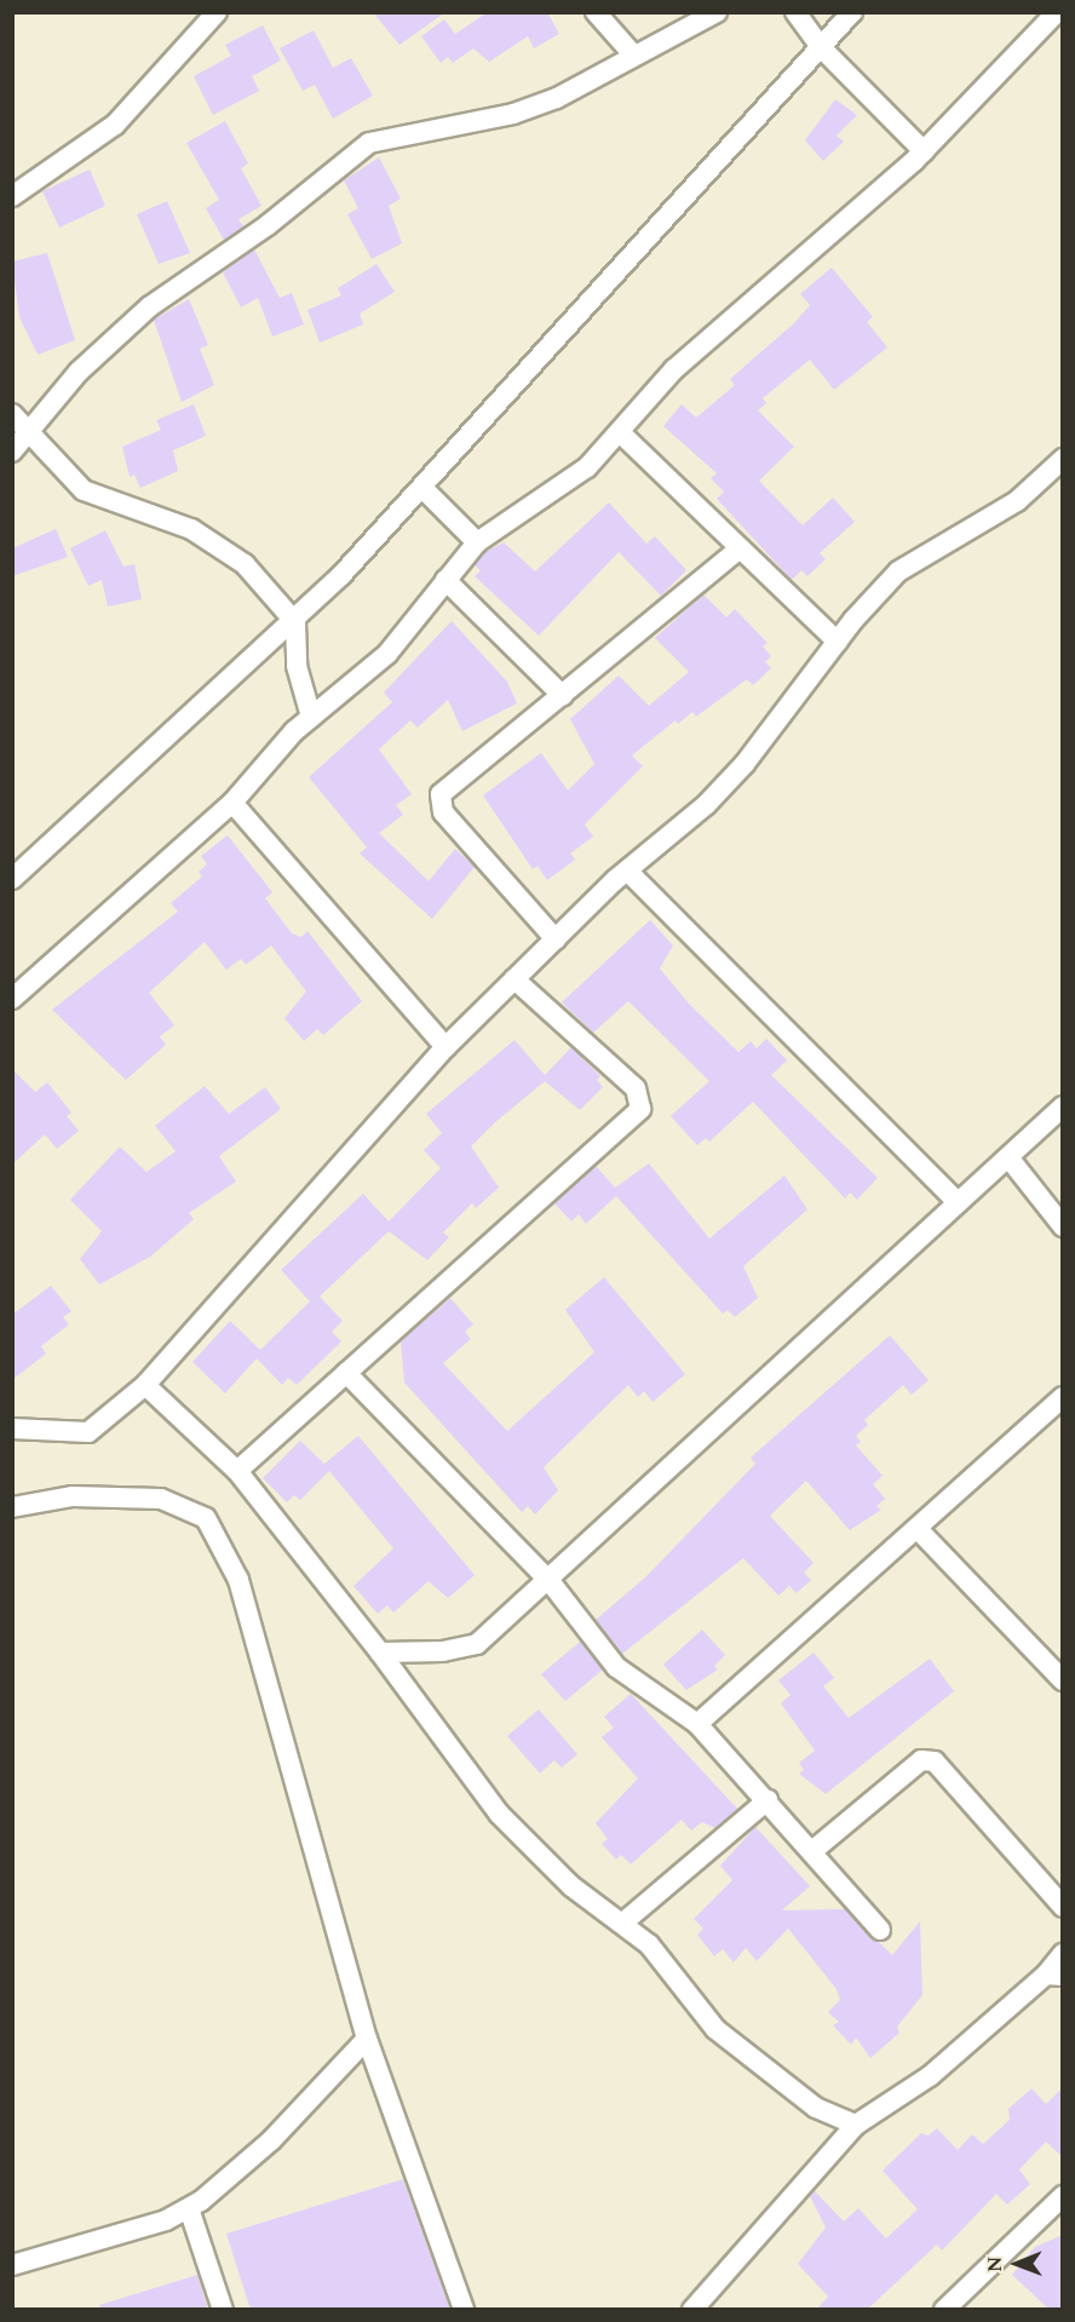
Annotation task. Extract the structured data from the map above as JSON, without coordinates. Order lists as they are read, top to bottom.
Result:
{
  "north": "left"
}
